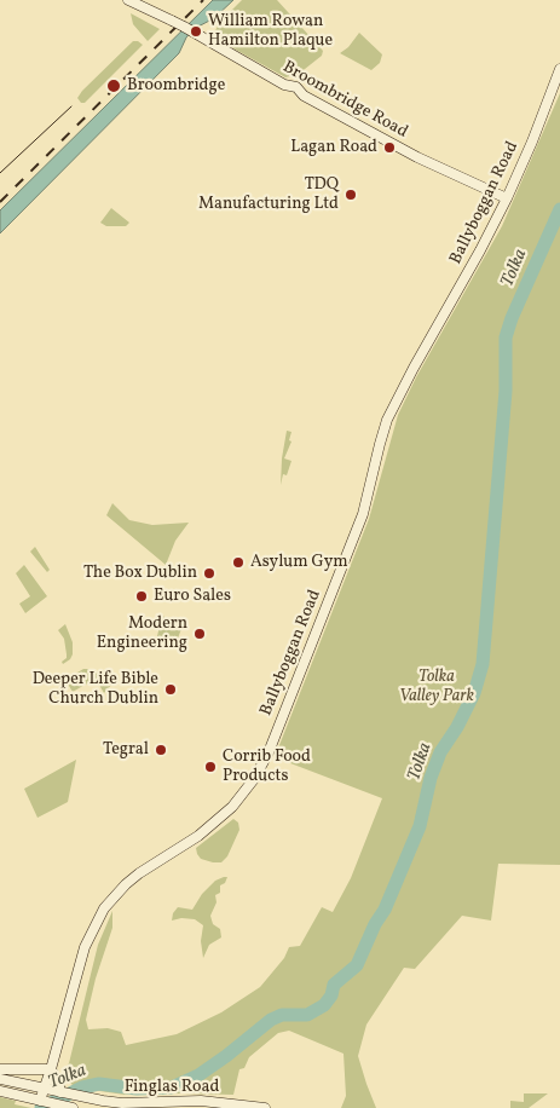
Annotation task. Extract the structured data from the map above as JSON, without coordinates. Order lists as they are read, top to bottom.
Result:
{
  "streets": {
    "street": ["Broombridge Road", "Ballyboggan Road", "Finglas Road"]
  },
  "crossings": [
    ["Broombridge Road", "Ballyboggan Road"]
  ],
  "water": ["Tolka"],
  "parks": ["Tolka Valley Park"],
  "places": [
    "William Rowan Hamilton Plaque",
    "Broombridge",
    "Lagan Road",
    "TDQ Manufacturing Ltd",
    "Asylum Gym",
    "The Box Dublin",
    "Euro Sales",
    "Modern Engineering",
    "Deeper Life Bible Church Dublin",
    "Tegral",
    "Corrib Food Products"
  ]
}
